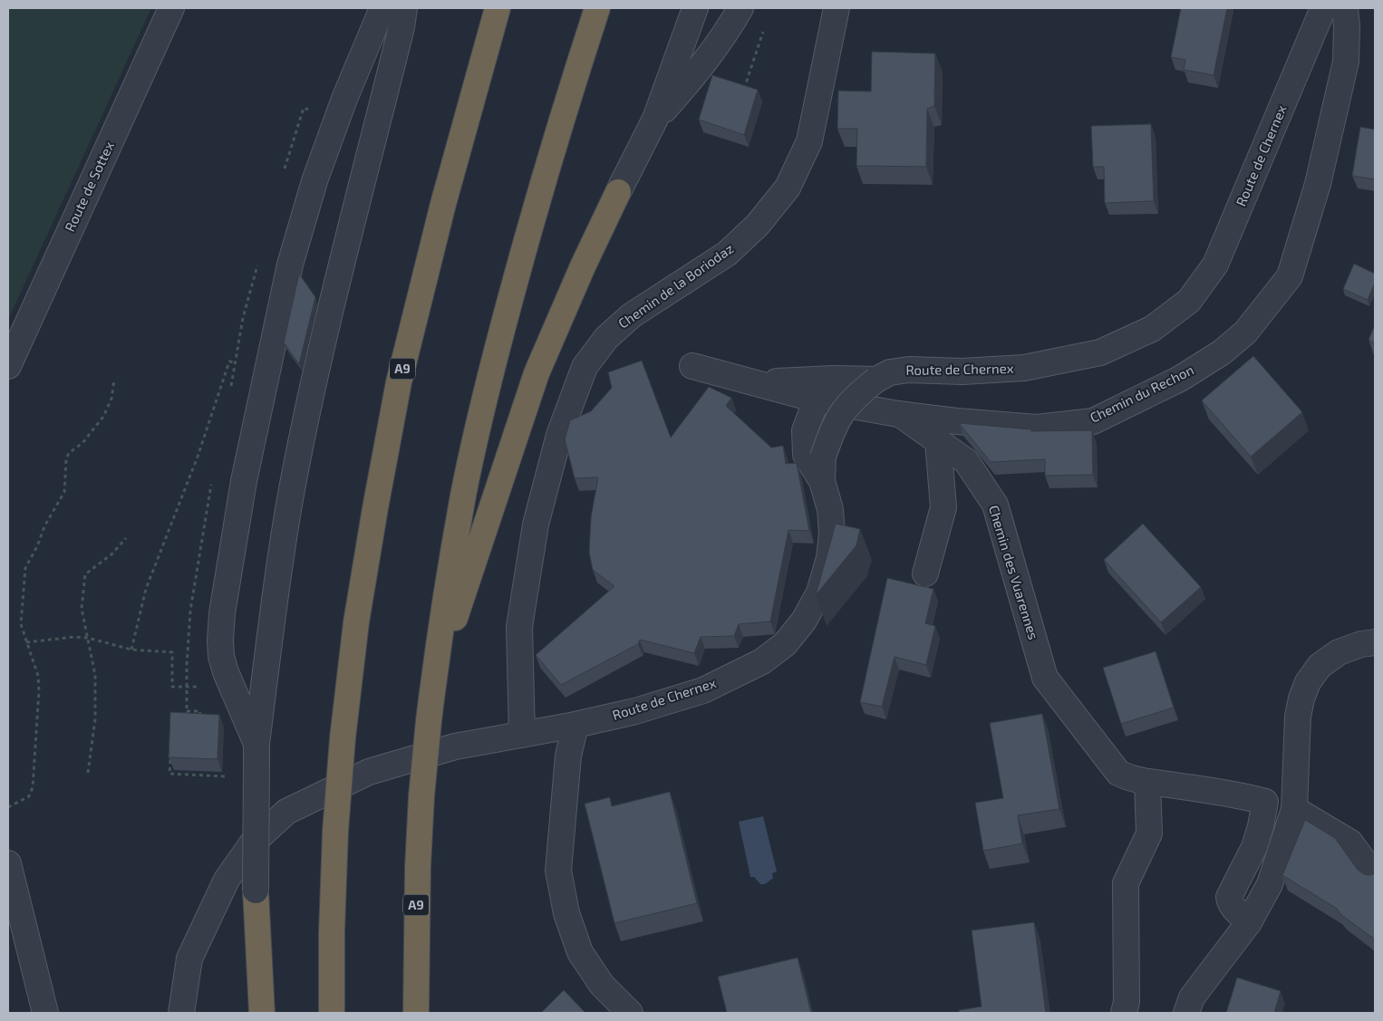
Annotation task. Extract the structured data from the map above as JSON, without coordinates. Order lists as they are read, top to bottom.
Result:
{
  "streets": {
    "highway": ["A9"],
    "street": [
      "Route de Chernex",
      "Route de Sottex",
      "Chemin de la Boriodaz",
      "Chemin du Rechon",
      "Chemin des Vuarennes"
    ]
  },
  "crossings": [
    ["Route de Chernex", "Chemin de la Boriodaz"],
    ["Chemin du Rechon", "Chemin des Vuarennes"]
  ]
}
